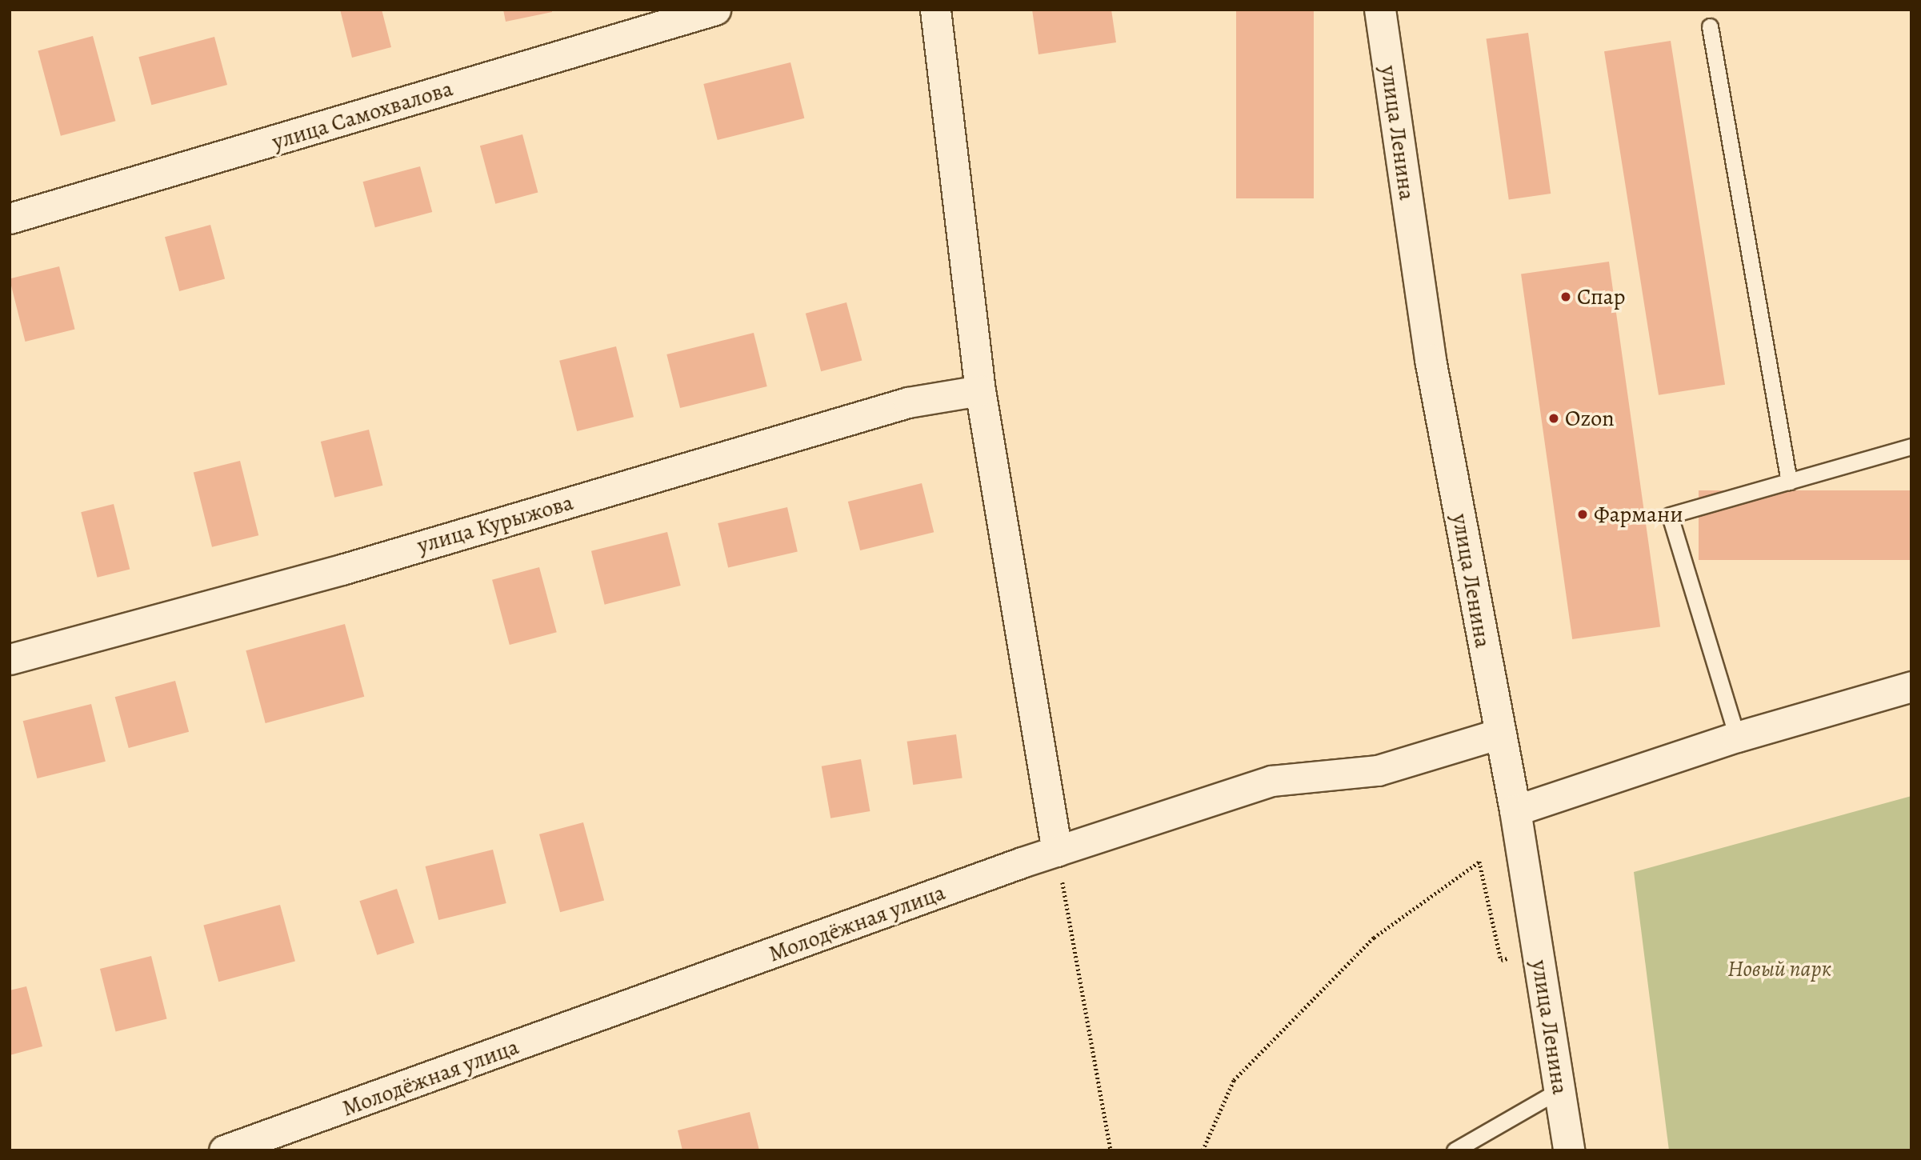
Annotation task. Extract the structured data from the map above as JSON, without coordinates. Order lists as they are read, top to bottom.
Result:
{
  "streets": {
    "street": [
      "улица Самохвалова",
      "улица Ленина",
      "улица Курыжова",
      "Молодёжная улица"
    ]
  },
  "crossings": [
    ["улица Ленина", "Молодёжная улица"]
  ],
  "parks": ["Новый парк"],
  "places": ["Спар", "Ozon", "Фармани"]
}
